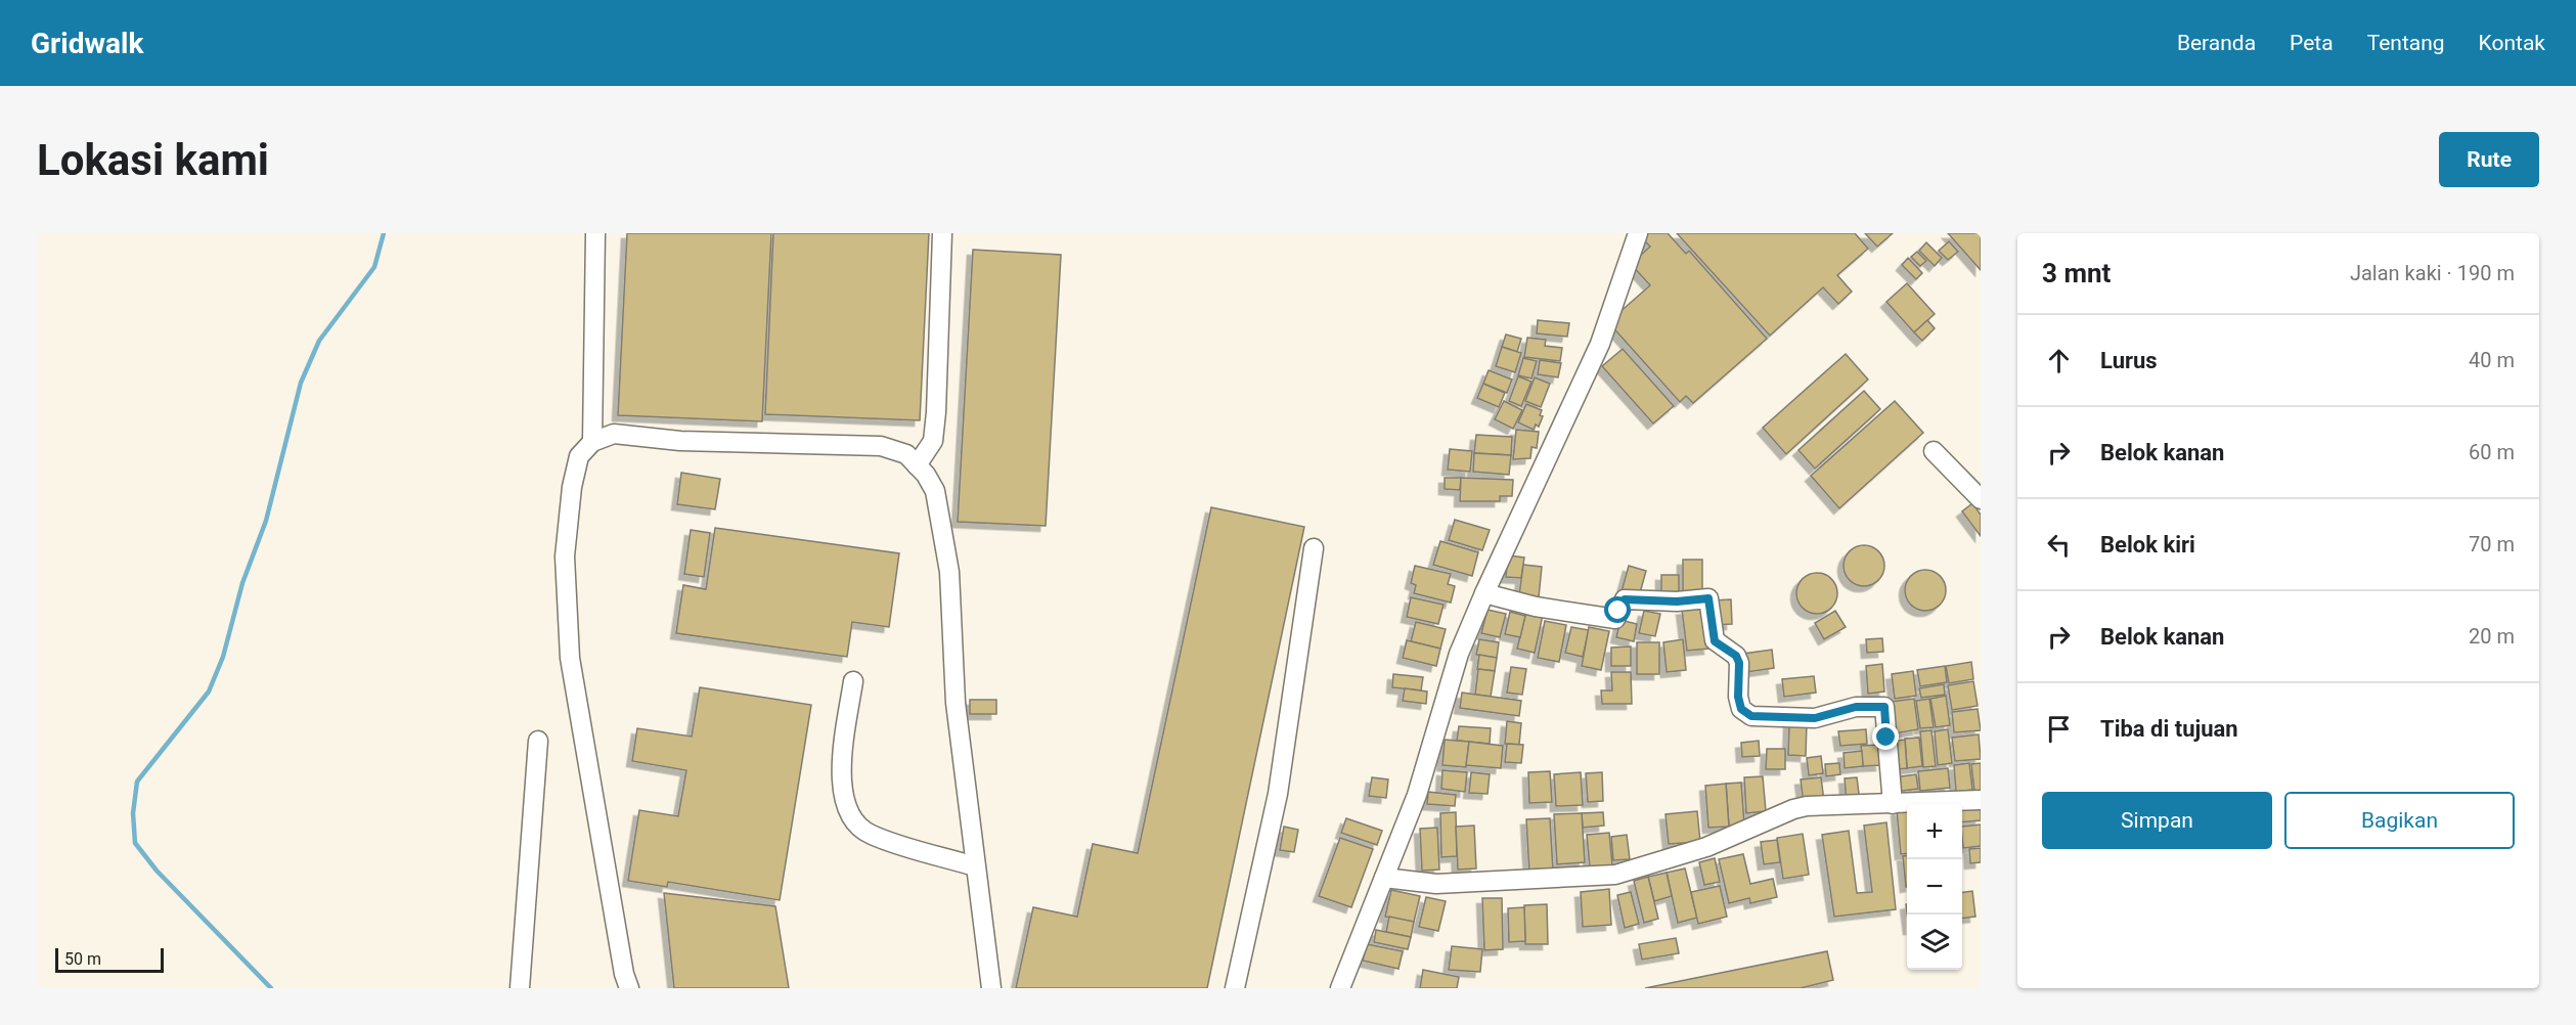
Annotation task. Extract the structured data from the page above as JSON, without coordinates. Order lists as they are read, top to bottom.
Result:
{
  "scale_bar": "50 m",
  "page": {
    "header": "Gridwalk",
    "nav": [
      "Beranda",
      "Peta",
      "Tentang",
      "Kontak"
    ],
    "buttons": [
      "Rute",
      ["Simpan", "Bagikan"]
    ],
    "title": "Lokasi kami",
    "heading": ["3 mnt", "Jalan kaki · 190 m"],
    "list": [
      ["Lurus", "40 m"],
      ["Belok kanan", "60 m"],
      ["Belok kiri", "70 m"],
      ["Belok kanan", "20 m"],
      "Tiba di tujuan"
    ],
    "map_buttons": ["+", "−"],
    "scale": "50 m"
  }
}
